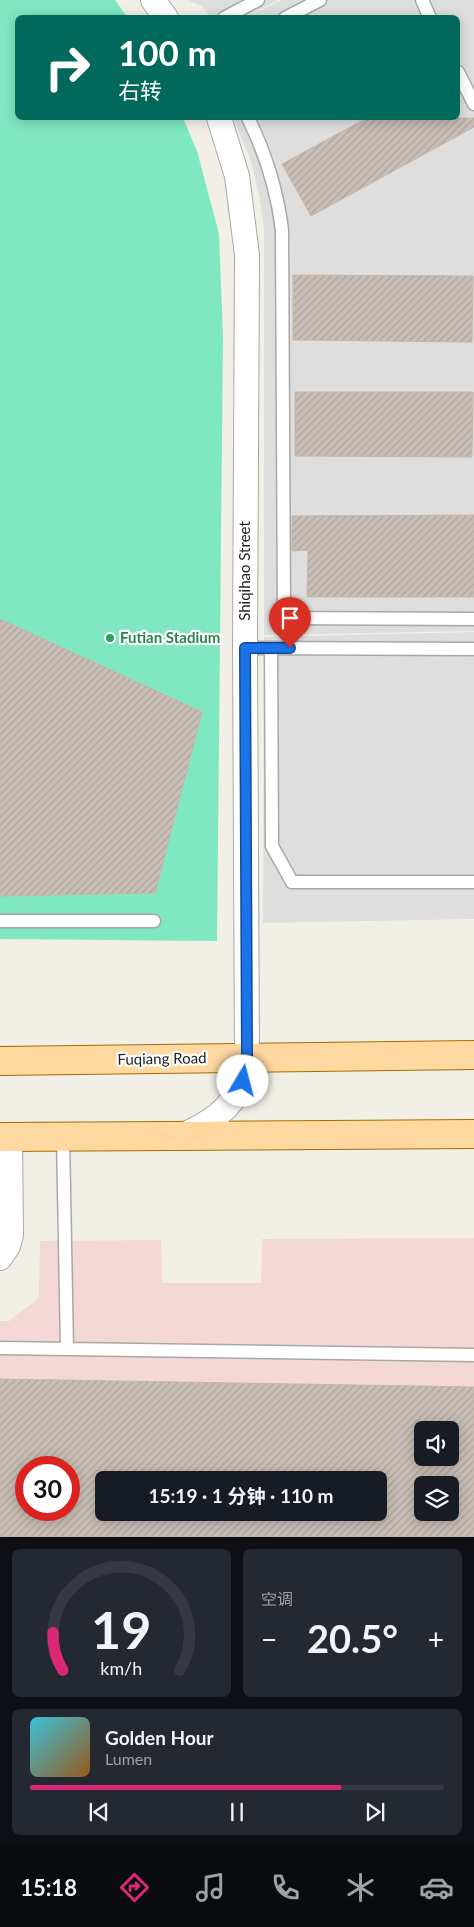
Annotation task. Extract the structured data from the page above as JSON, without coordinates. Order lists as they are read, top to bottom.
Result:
{
  "streets": {
    "main road": ["Fuqiang Road"],
    "street": ["Shiqihao Street"]
  },
  "crossings": [
    ["Shiqihao Street", "Fuqiang Road"]
  ],
  "places": ["Futian Stadium"],
  "page": {
    "turn": ["100 m", "右转"],
    "limit": "30",
    "trip": "15:19 · 1 分钟 · 110 m",
    "tile": "空调",
    "heat": ["−", "20.5°", "+"],
    "song": ["Golden Hour", "Lumen"],
    "tabs": "15:18",
    "gauge": ["19", "km/h"]
  }
}
